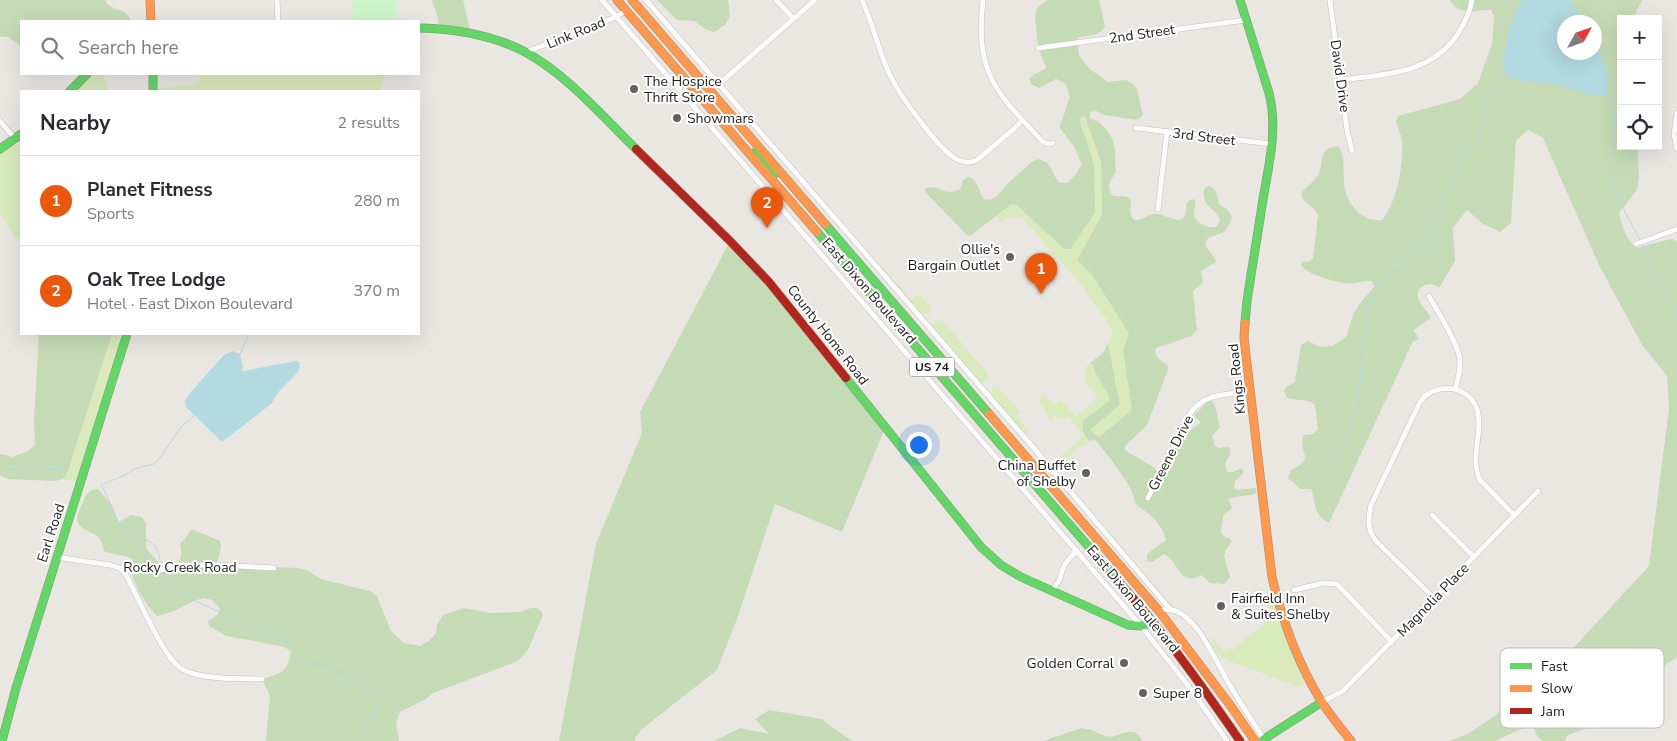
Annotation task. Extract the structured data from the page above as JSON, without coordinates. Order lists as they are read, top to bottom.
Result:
{
  "streets": {
    "main road": [
      "East Dixon Boulevard",
      "County Home Road",
      "US 74",
      "Kings Road",
      "Earl Road"
    ],
    "street": [
      "Link Road",
      "2nd Street",
      "David Drive",
      "3rd Street",
      "Greene Drive",
      "Rocky Creek Road",
      "Magnolia Place"
    ]
  },
  "crossings": [
    ["Link Road", "East Dixon Boulevard"],
    ["Link Road", "County Home Road"],
    ["2nd Street", "Kings Road"],
    ["3rd Street", "Kings Road"],
    ["East Dixon Boulevard", "County Home Road"],
    ["Kings Road", "Greene Drive"],
    ["Kings Road", "Magnolia Place"],
    ["Earl Road", "Rocky Creek Road"]
  ],
  "places": [
    "The Hospice Thrift Store",
    "Showmars",
    "Ollie's Bargain Outlet",
    "China Buffet of Shelby",
    "Fairfield Inn & Suites Shelby",
    "Golden Corral",
    "Super 8"
  ],
  "legend": ["Fast", "Slow", "Jam"],
  "north": "top right",
  "page": {
    "map_buttons": ["+", "−"],
    "search": "Search here",
    "heading": ["Nearby", "2 results"],
    "list": [
      {
        "mark": "1",
        "name": "Planet Fitness",
        "note": "Sports",
        "value": "280 m"
      },
      {
        "mark": "2",
        "name": "Oak Tree Lodge",
        "note": "Hotel · East Dixon Boulevard",
        "value": "370 m"
      }
    ],
    "pins": ["2", "1"]
  }
}
